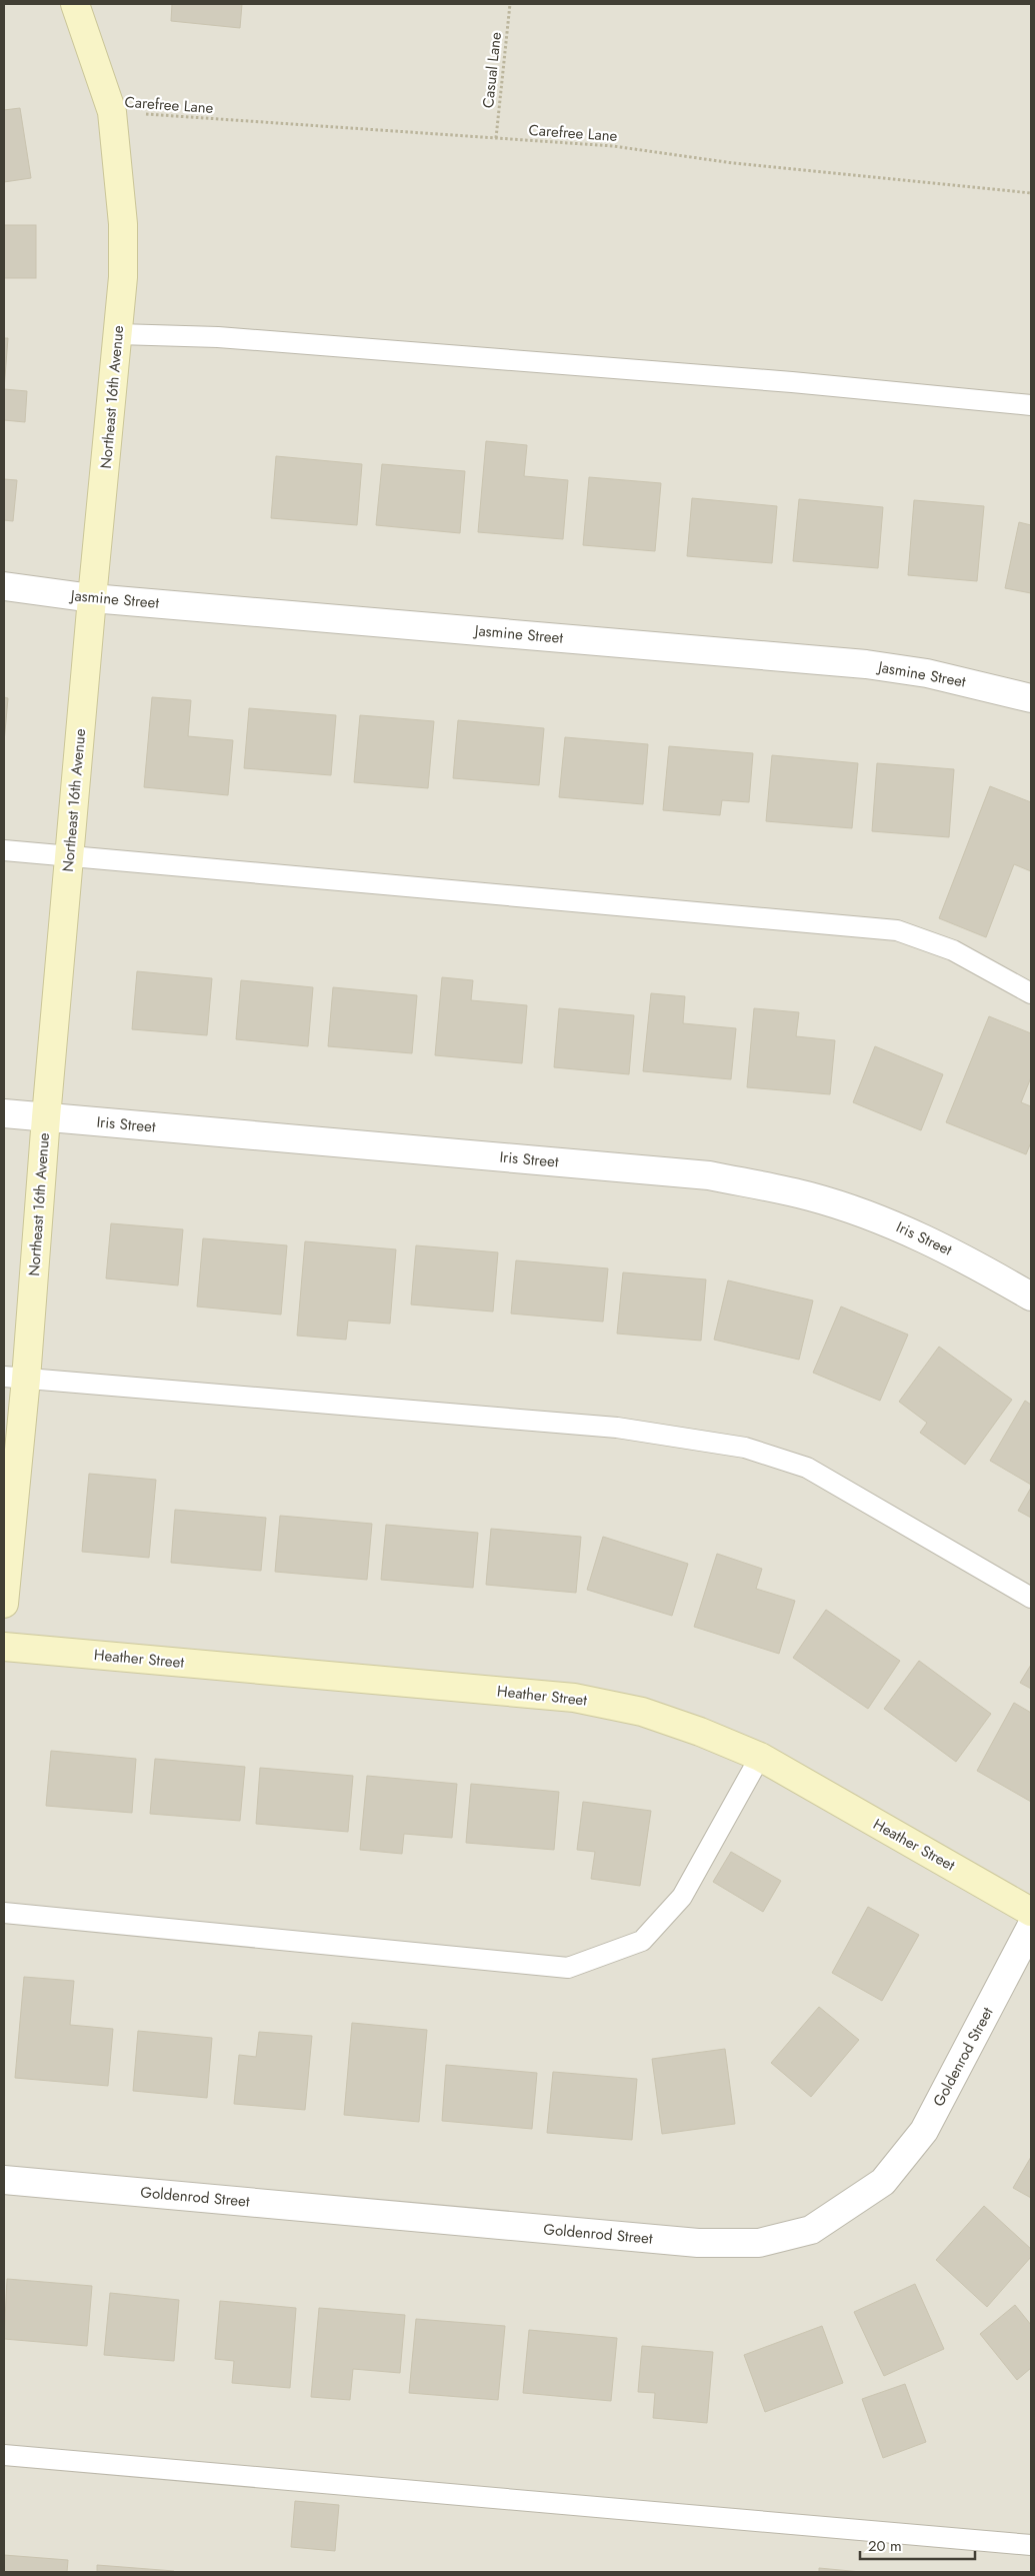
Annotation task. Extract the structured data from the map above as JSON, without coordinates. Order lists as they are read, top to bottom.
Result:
{
  "streets": {
    "street": [
      "Northeast 16th Avenue",
      "Jasmine Street",
      "Iris Street",
      "Heather Street",
      "Goldenrod Street"
    ],
    "path": ["Casual Lane", "Carefree Lane"]
  },
  "crossings": [
    ["Casual Lane", "Carefree Lane"],
    ["Carefree Lane", "Northeast 16th Avenue"],
    ["Northeast 16th Avenue", "Jasmine Street"],
    ["Northeast 16th Avenue", "Iris Street"]
  ],
  "scale_bar": "20 m"
}
